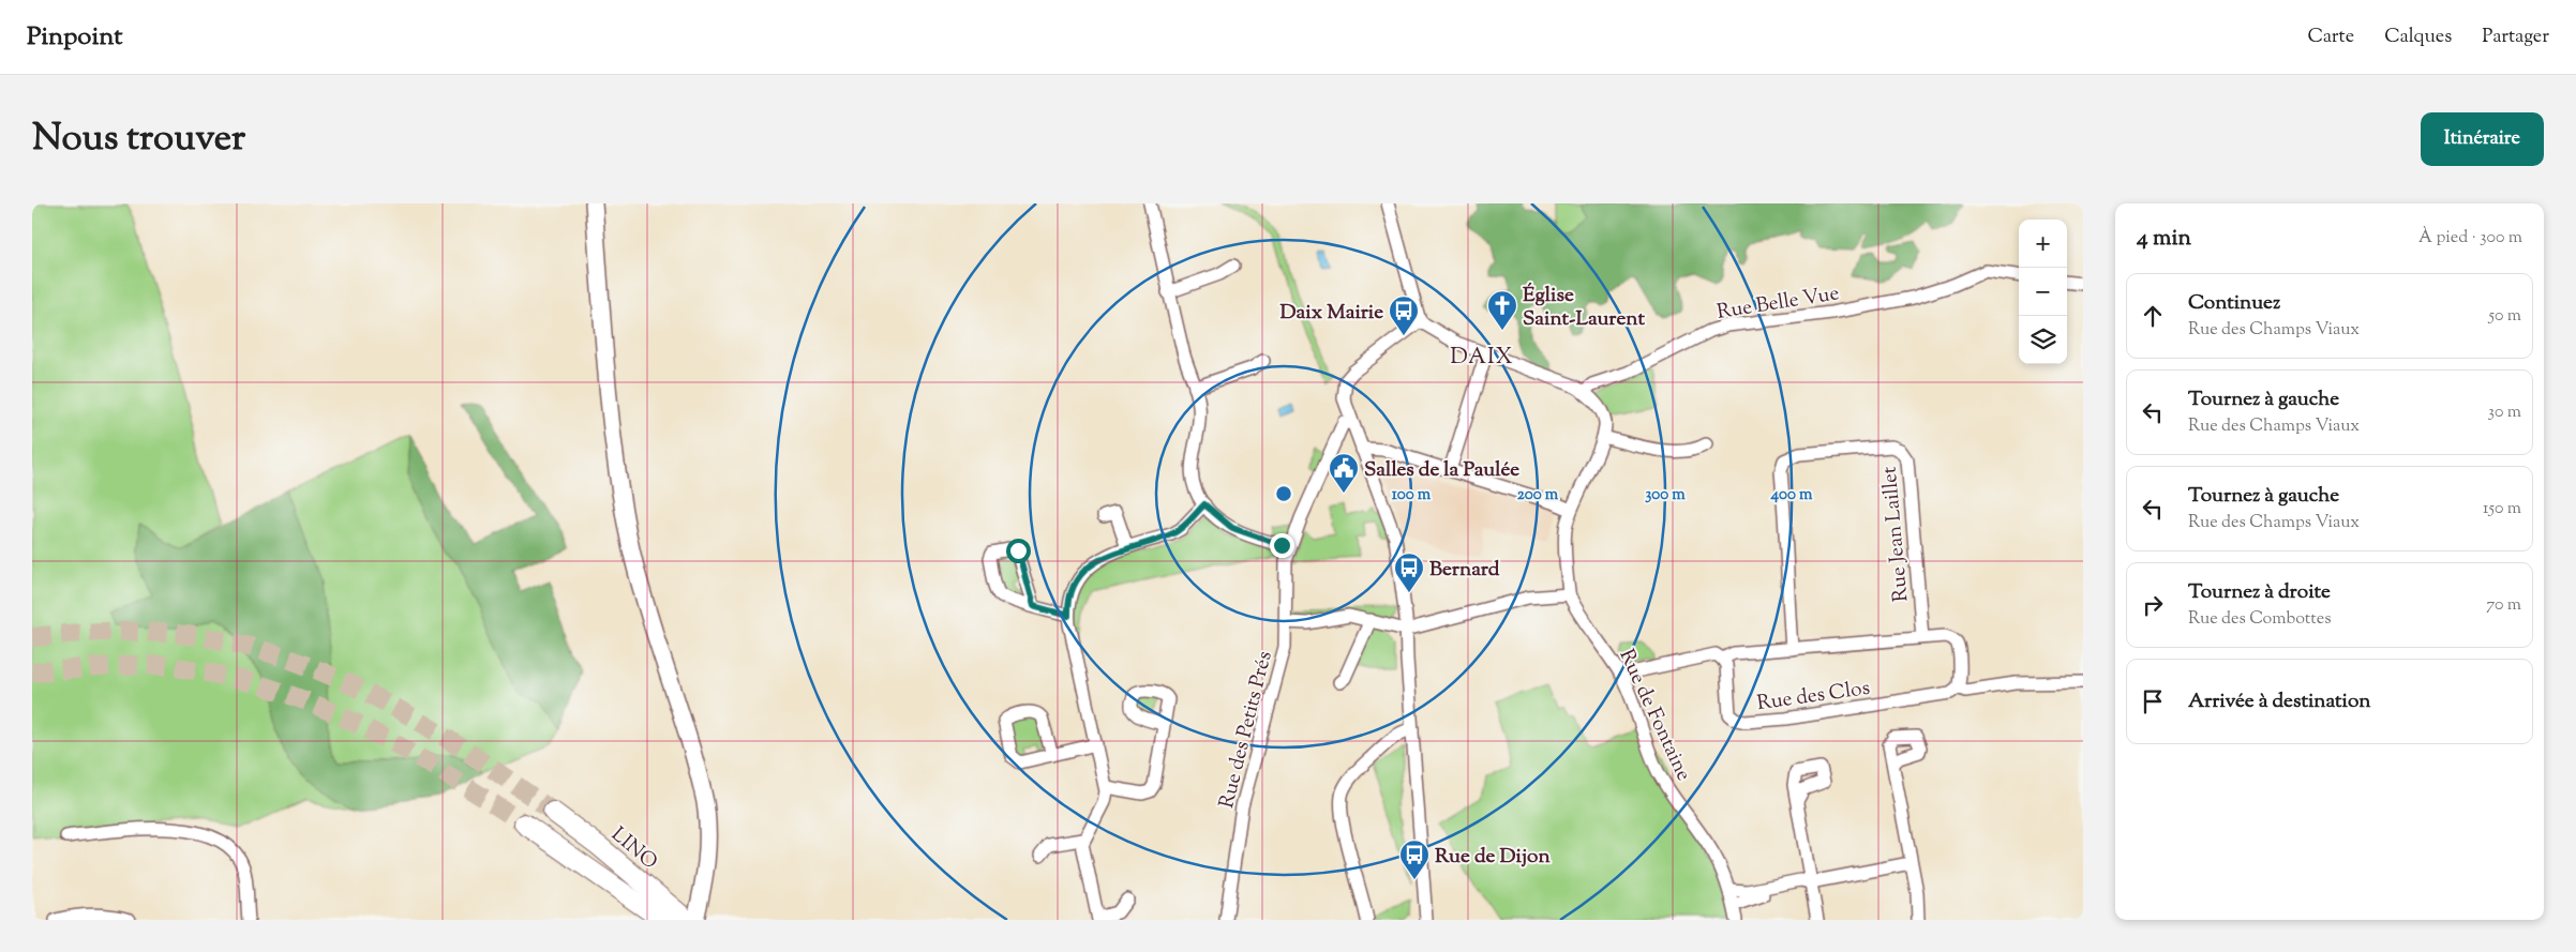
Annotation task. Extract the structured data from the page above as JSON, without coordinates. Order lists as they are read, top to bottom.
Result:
{
  "streets": {
    "highway": ["LINO"],
    "street": [
      "Rue Belle Vue",
      "Rue Jean Laillet",
      "Rue des Clos",
      "Rue de Fontaine",
      "Rue des Petits Prés"
    ]
  },
  "districts": ["DAIX"],
  "places": {
    "church": ["Église Saint-Laurent"],
    "bus stop": ["Daix Mairie", "Bernard", "Rue de Dijon"],
    "public building": ["Salles de la Paulée"]
  },
  "page": {
    "header": "Pinpoint",
    "nav": ["Carte", "Calques", "Partager"],
    "title": "Nous trouver",
    "buttons": "Itinéraire",
    "heading": ["4 min", "À pied · 300 m"],
    "map_buttons": ["+", "−"],
    "list": [
      ["Continuez", "Rue des Champs Viaux", "50 m"],
      ["Tournez à gauche", "Rue des Champs Viaux", "30 m"],
      ["Tournez à gauche", "Rue des Champs Viaux", "150 m"],
      ["Tournez à droite", "Rue des Combottes", "70 m"],
      "Arrivée à destination"
    ]
  },
  "rings": [
    "100 m",
    "200 m",
    "300 m",
    "400 m"
  ]
}
